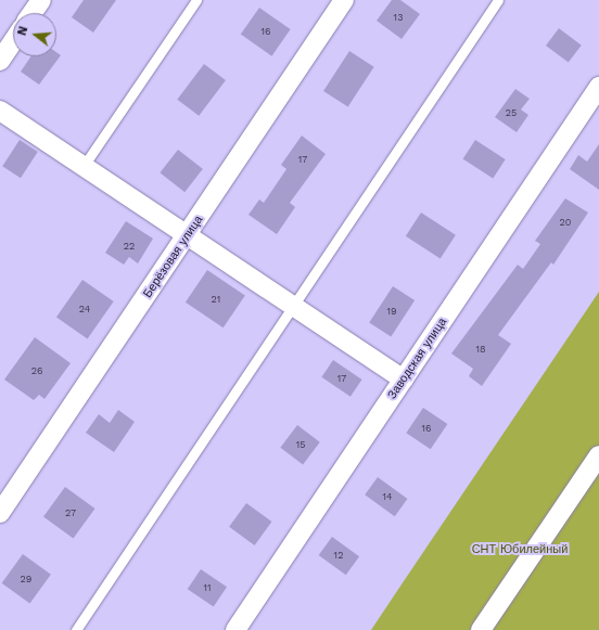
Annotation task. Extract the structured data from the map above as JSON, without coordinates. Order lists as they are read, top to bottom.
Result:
{
  "streets": {
    "street": ["Берёзовая улица", "Заводская улица"]
  },
  "parks": ["СНТ Юбилейный"],
  "house_numbers": [
    "13",
    "16",
    "25",
    "17",
    "20",
    "22",
    "21",
    "24",
    "19",
    "18",
    "26",
    "17",
    "16",
    "15",
    "14",
    "27",
    "12",
    "29",
    "11"
  ],
  "north": "left"
}
